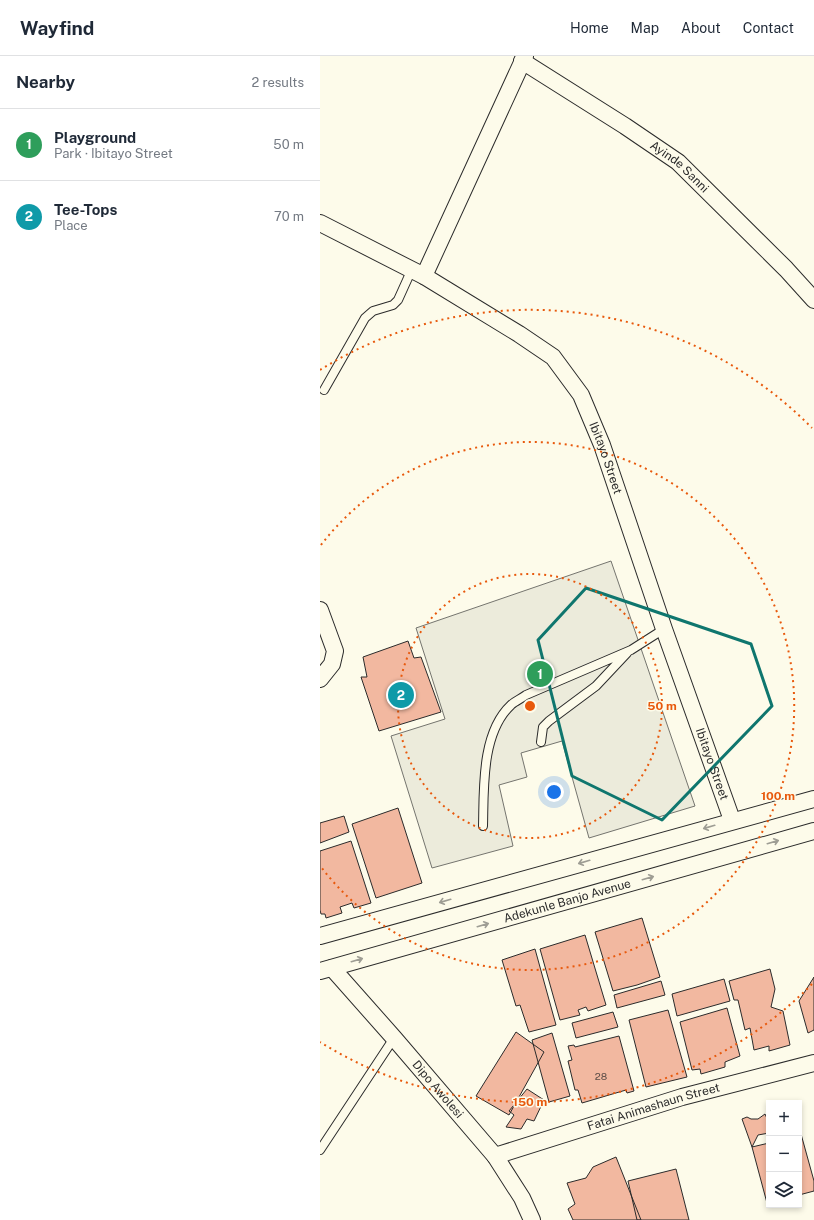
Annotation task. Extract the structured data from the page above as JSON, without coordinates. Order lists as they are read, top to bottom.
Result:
{
  "streets": {
    "street": [
      "Ayinde Sanni",
      "Ibitayo Street",
      "Adekunle Banjo Avenue",
      "Dipo Awolesi",
      "Fatai Animashaun Street"
    ]
  },
  "crossings": [
    ["Adekunle Banjo Avenue", "Dipo Awolesi"],
    ["Dipo Awolesi", "Fatai Animashaun Street"]
  ],
  "house_numbers": ["28"],
  "page": {
    "header": "Wayfind",
    "nav": [
      "Home",
      "Map",
      "About",
      "Contact"
    ],
    "heading": ["Nearby", "2 results"],
    "list": [
      {
        "mark": "1",
        "name": "Playground",
        "note": "Park · Ibitayo Street",
        "value": "50 m"
      },
      {
        "mark": "2",
        "name": "Tee-Tops",
        "note": "Place",
        "value": "70 m"
      }
    ],
    "pins": ["1", "2"],
    "map_buttons": ["+", "−"]
  },
  "rings": ["50 m", "100 m", "150 m"]
}
